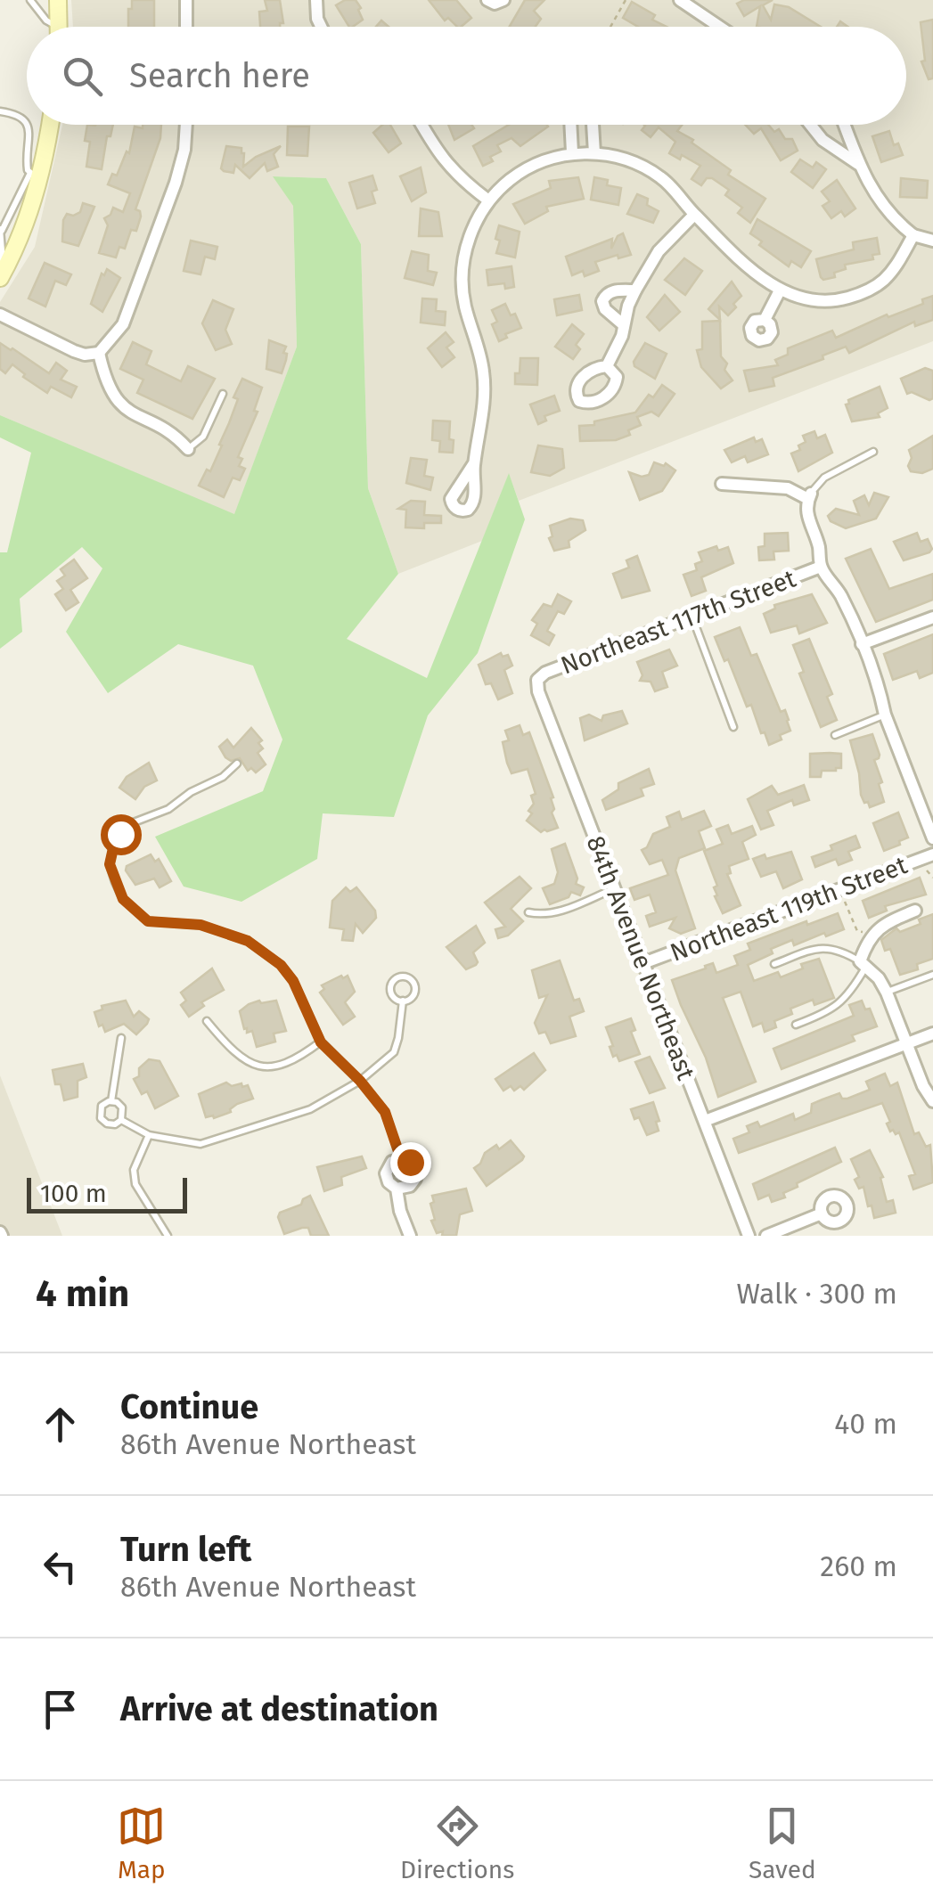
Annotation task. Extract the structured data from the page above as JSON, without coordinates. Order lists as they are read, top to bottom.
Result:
{
  "streets": {
    "street": ["Northeast 117th Street", "Northeast 119th Street", "84th Avenue Northeast"]
  },
  "crossings": [
    ["Northeast 117th Street", "84th Avenue Northeast"],
    ["Northeast 119th Street", "84th Avenue Northeast"]
  ],
  "scale_bar": "100 m",
  "page": {
    "search": "Search here",
    "scale": "100 m",
    "heading": ["4 min", "Walk · 300 m"],
    "list": [
      ["Continue", "86th Avenue Northeast", "40 m"],
      ["Turn left", "86th Avenue Northeast", "260 m"],
      "Arrive at destination"
    ],
    "nav": ["Map", "Directions", "Saved"]
  }
}
